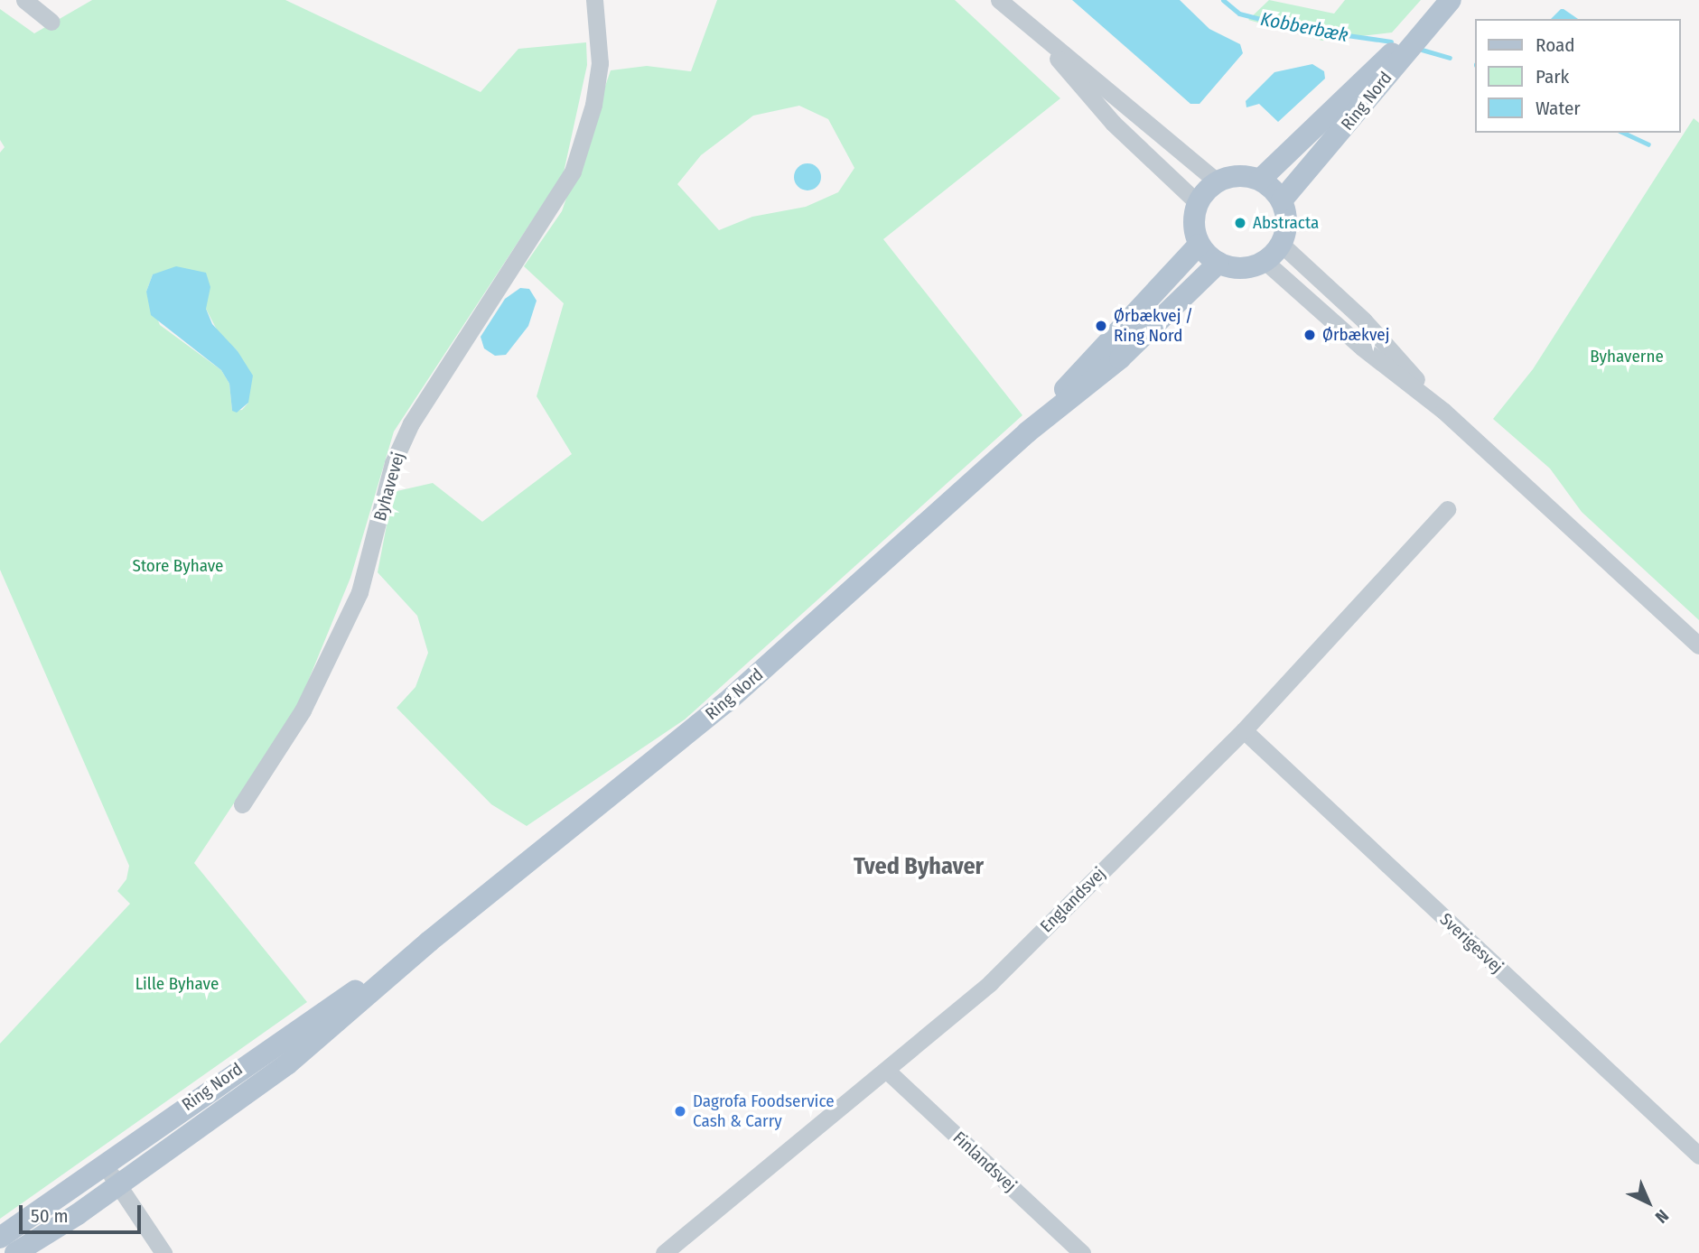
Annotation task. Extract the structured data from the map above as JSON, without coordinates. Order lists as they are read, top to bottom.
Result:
{
  "streets": {
    "main road": ["Ring Nord"],
    "street": [
      "Byhavevej",
      "Englandsvej",
      "Sverigesvej",
      "Finlandsvej"
    ]
  },
  "crossings": [
    ["Englandsvej", "Sverigesvej"],
    ["Englandsvej", "Finlandsvej"]
  ],
  "districts": ["Tved Byhaver"],
  "water": ["Kobberbæk"],
  "parks": ["Byhaverne", "Store Byhave", "Lille Byhave"],
  "places": [
    "Abstracta",
    "Ørbækvej / Ring Nord",
    "Ørbækvej",
    "Dagrofa Foodservice Cash & Carry"
  ],
  "legend": ["Road", "Park", "Water"],
  "scale_bar": "50 m",
  "north": "bottom right"
}
